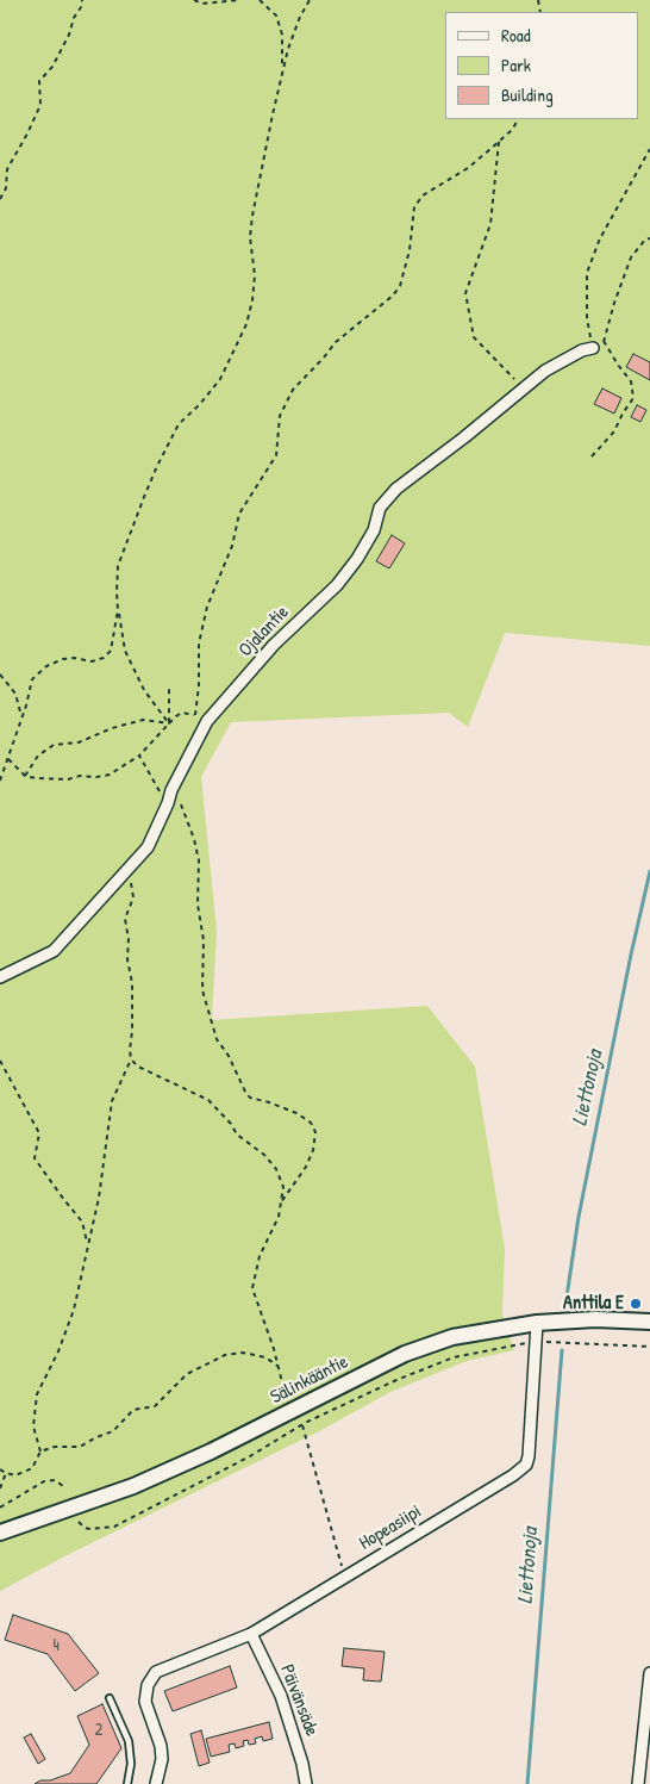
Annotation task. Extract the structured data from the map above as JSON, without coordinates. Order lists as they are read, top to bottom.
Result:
{
  "streets": {
    "street": [
      "Ojalantie",
      "Sälinkääntie",
      "Hopeasiipi",
      "Päivänsäde"
    ]
  },
  "crossings": [
    ["Sälinkääntie", "Hopeasiipi"],
    ["Hopeasiipi", "Päivänsäde"]
  ],
  "water": ["Liettonoja"],
  "places": ["Anttila E"],
  "house_numbers": ["4", "2"],
  "legend": ["Road", "Park", "Building"]
}
